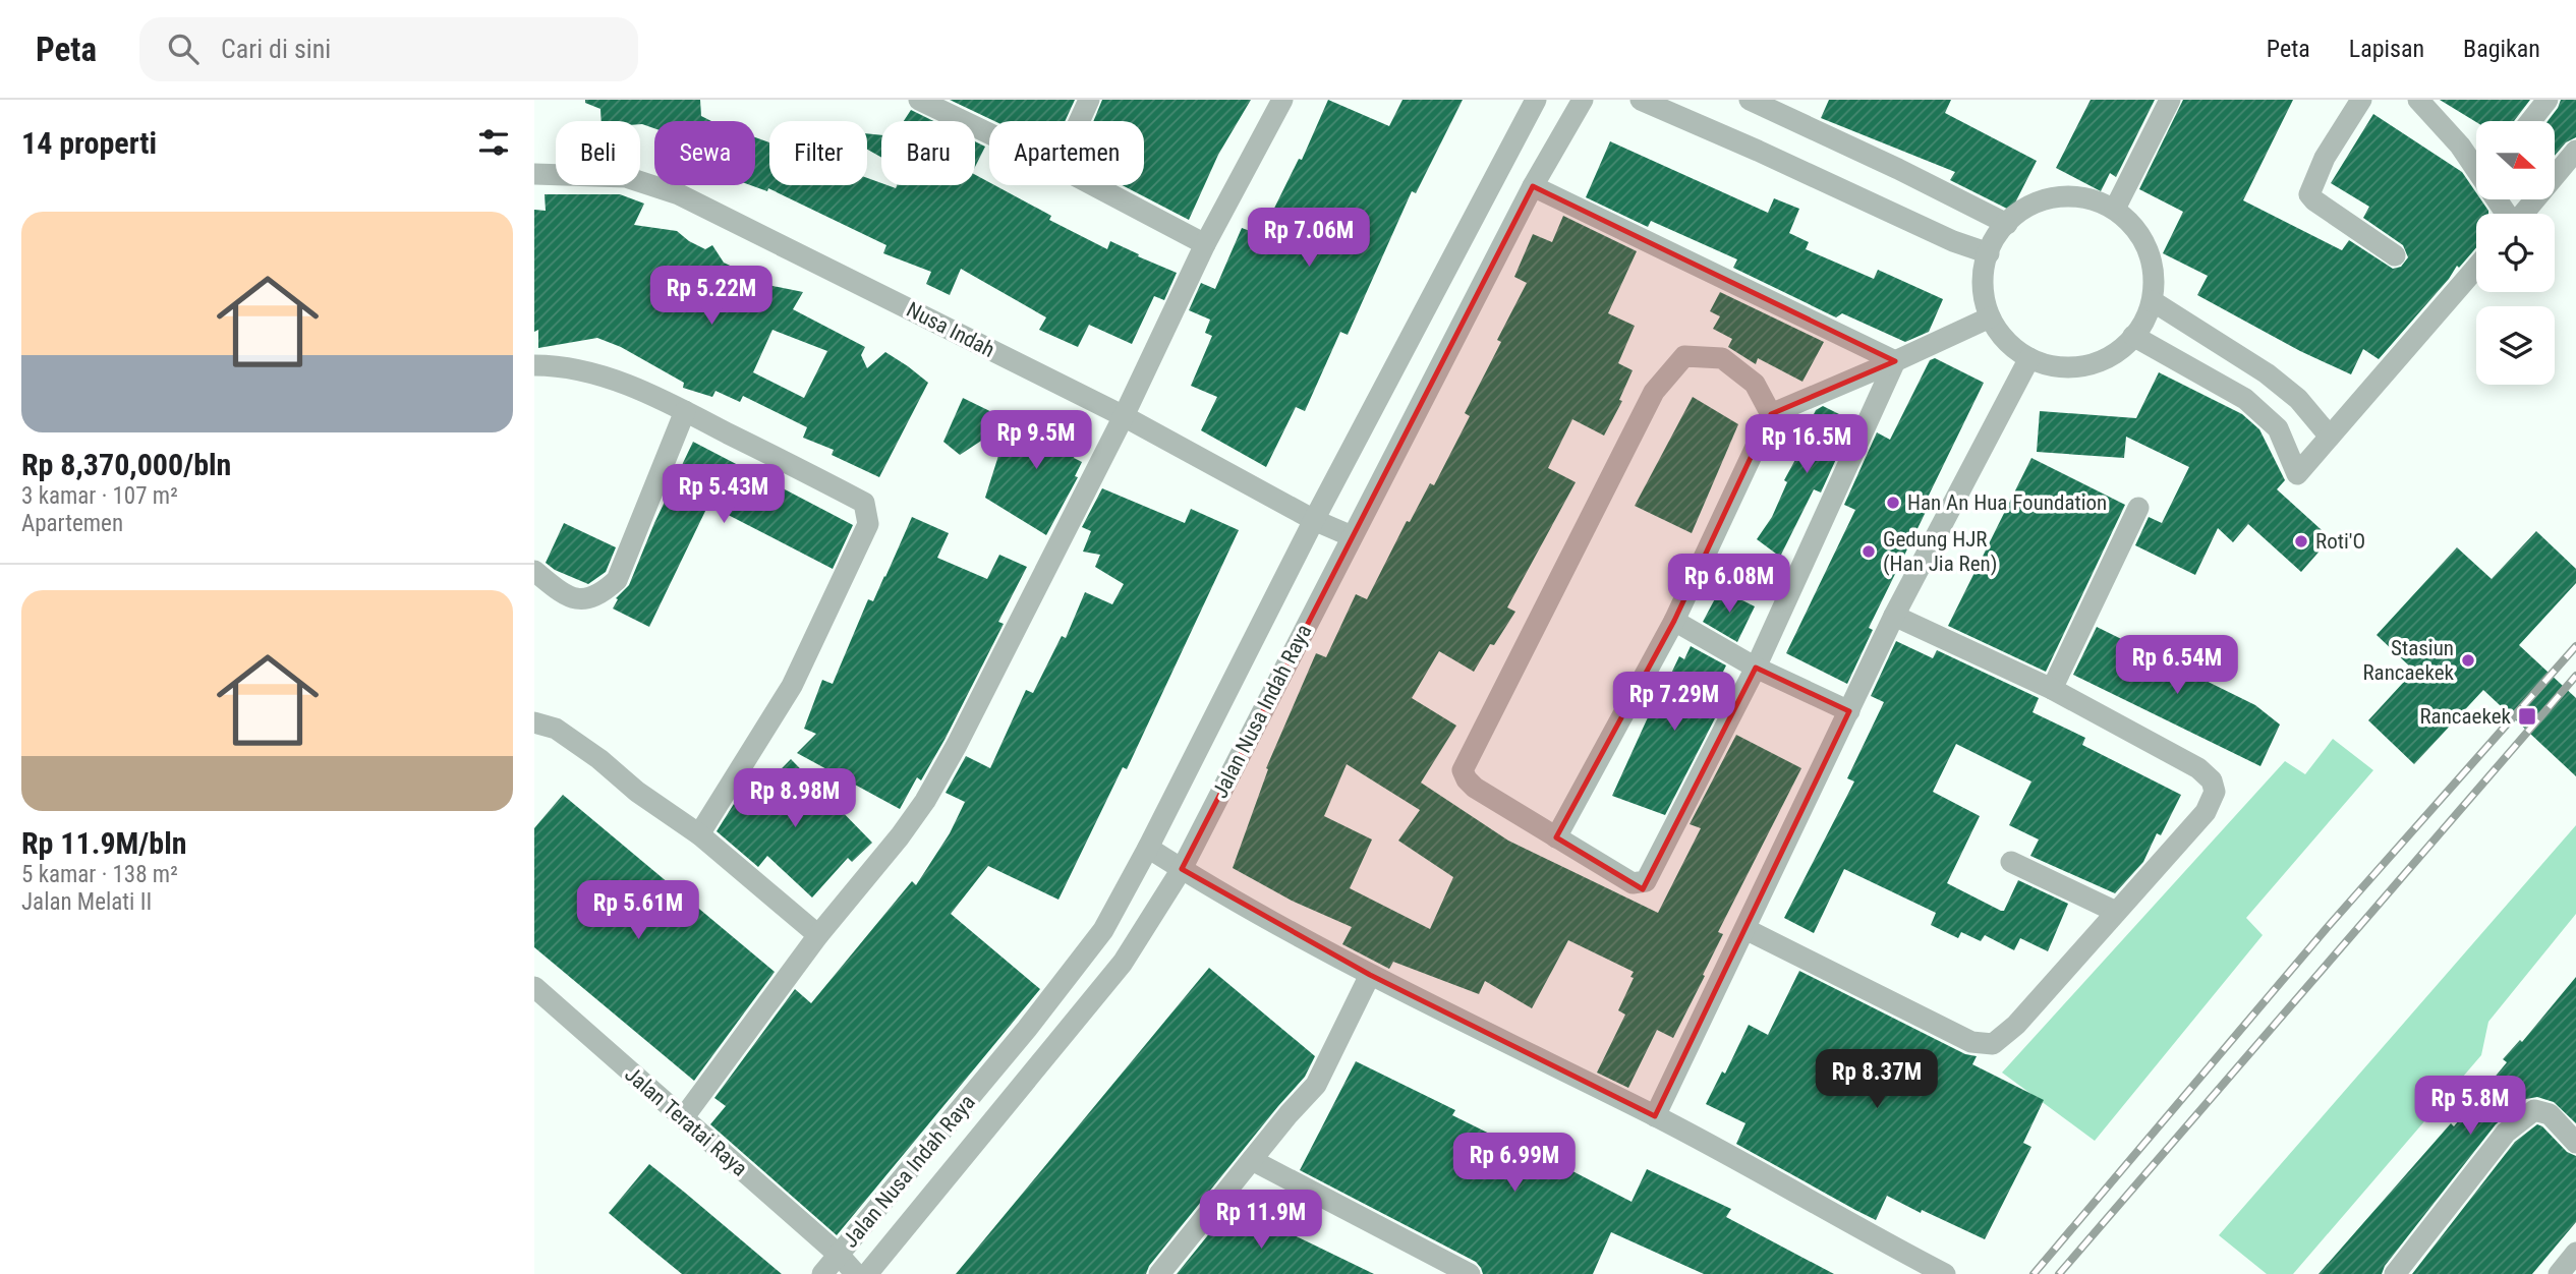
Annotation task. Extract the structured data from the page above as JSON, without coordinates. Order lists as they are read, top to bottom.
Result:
{
  "streets": {
    "street": ["Nusa Indah", "Jalan Nusa Indah Raya", "Jalan Teratai Raya"]
  },
  "crossings": [
    ["Nusa Indah", "Jalan Nusa Indah Raya"],
    ["Jalan Nusa Indah Raya", "Jalan Teratai Raya"]
  ],
  "places": {
    "other": [
      "Han An Hua Foundation",
      "Roti'O",
      "Gedung HJR (Han Jia Ren)",
      "Stasiun Rancaekek"
    ],
    "transit": ["Rancaekek"]
  },
  "north": "right",
  "page": {
    "header": "Peta",
    "search": "Cari di sini",
    "nav": ["Peta", "Lapisan", "Bagikan"],
    "heading": "14 properti",
    "chip": [
      "Beli",
      "Sewa",
      "Filter",
      "Baru",
      "Apartemen"
    ],
    "list": [
      {
        "name": "Rp 8,370,000/bln",
        "note": "3 kamar · 107 m² · Apartemen"
      },
      {
        "name": "Rp 11.9M/bln",
        "note": "5 kamar · 138 m² · Jalan Melati II"
      }
    ],
    "price": [
      "Rp 7.06M",
      "Rp 5.22M",
      "Rp 9.5M",
      "Rp 16.5M",
      "Rp 5.43M",
      "Rp 6.08M",
      "Rp 6.54M",
      "Rp 7.29M",
      "Rp 8.98M",
      "Rp 5.61M",
      "Rp 8.37M",
      "Rp 5.8M",
      "Rp 6.99M",
      "Rp 11.9M"
    ]
  }
}
